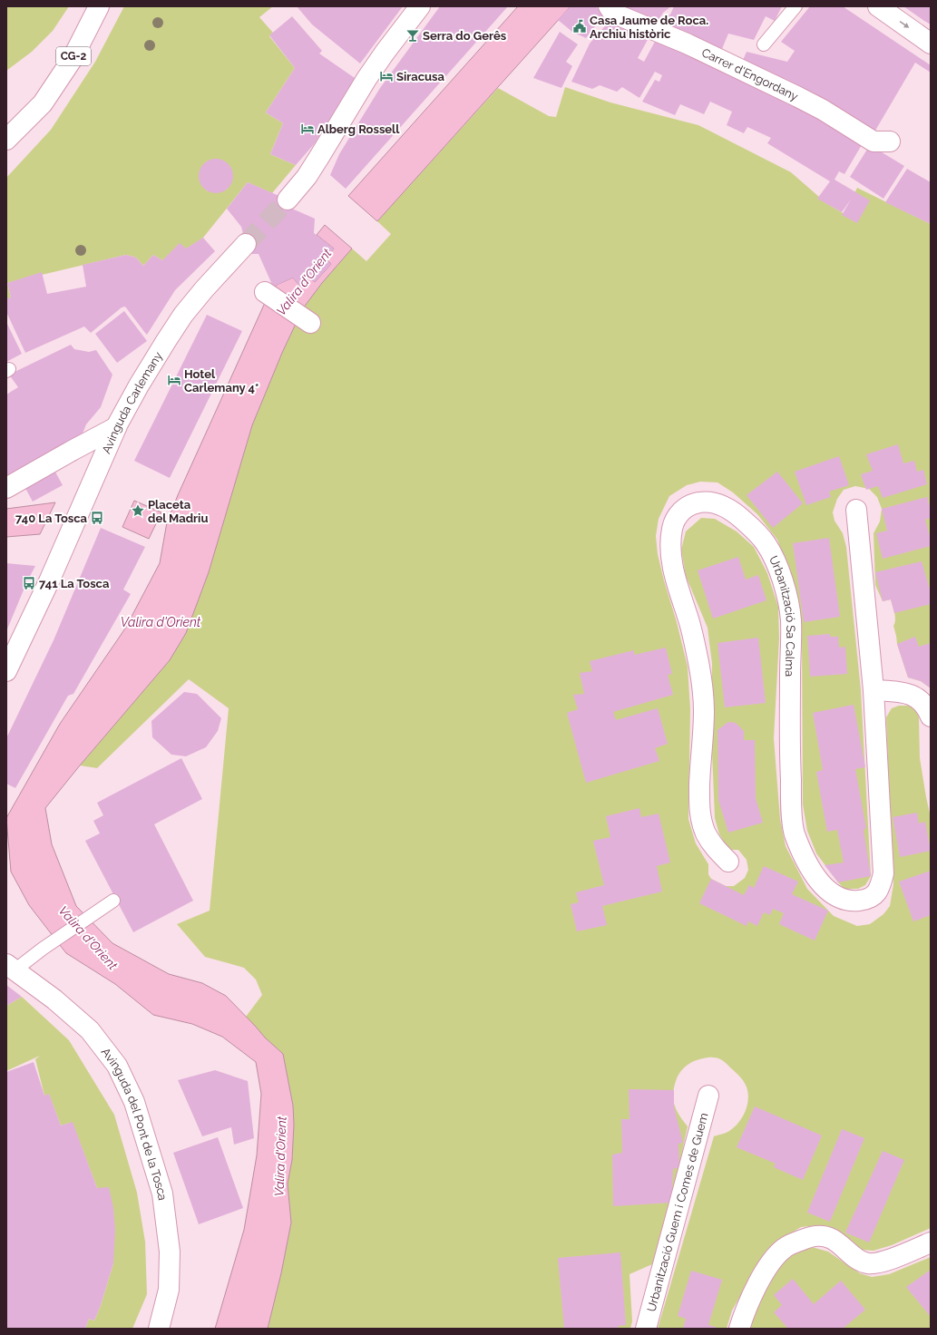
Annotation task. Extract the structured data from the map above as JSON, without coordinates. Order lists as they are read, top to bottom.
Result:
{
  "streets": {
    "main road": [
      "CG-2",
      "Carrer d'Engordany",
      "Avinguda Carlemany",
      "Urbanització Sa Calma",
      "Avinguda del Pont de la Tosca",
      "Urbanització Guem i Comes de Guem"
    ]
  },
  "water": ["Valira d'Orient"],
  "places": {
    "public building": ["Casa Jaume de Roca. Archiu històric"],
    "bar": ["Serra do Gerês"],
    "hotel": ["Siracusa", "Alberg Rossell", "Hotel Carlemany 4*"],
    "place": ["Placeta del Madriu"],
    "bus stop": ["740 La Tosca", "741 La Tosca"]
  }
}
